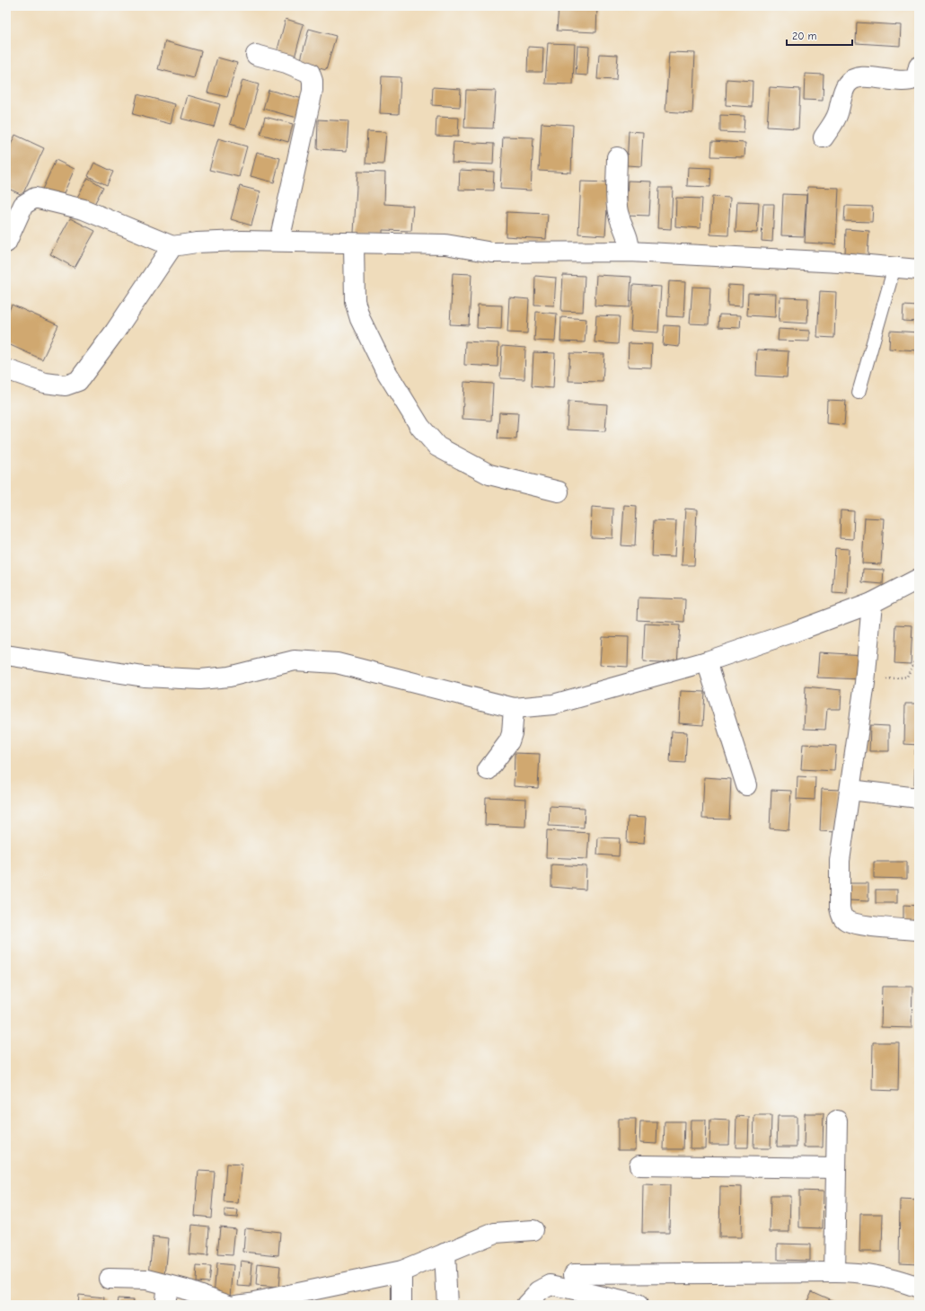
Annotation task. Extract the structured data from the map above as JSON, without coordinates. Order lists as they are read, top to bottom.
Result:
{
  "scale_bar": "20 m"
}
